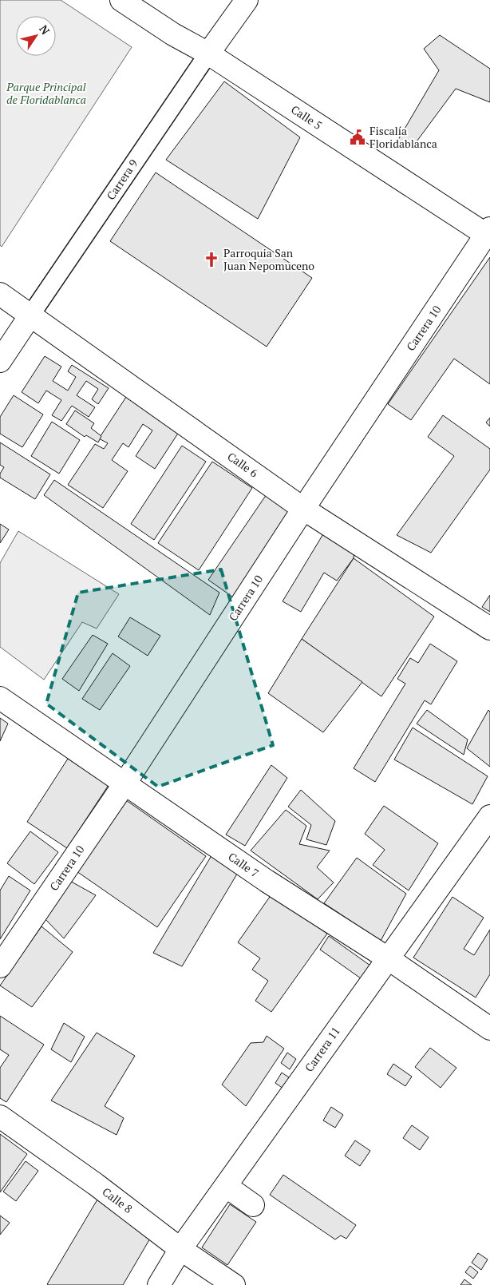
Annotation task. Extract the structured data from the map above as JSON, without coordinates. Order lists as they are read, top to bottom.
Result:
{
  "streets": {
    "street": [
      "Calle 5",
      "Carrera 9",
      "Carrera 10",
      "Calle 6",
      "Calle 7",
      "Carrera 11",
      "Calle 8"
    ]
  },
  "crossings": [
    ["Calle 5", "Carrera 9"],
    ["Calle 5", "Carrera 10"],
    ["Carrera 9", "Calle 6"],
    ["Carrera 10", "Calle 6"],
    ["Carrera 10", "Calle 7"],
    ["Calle 7", "Carrera 11"],
    ["Carrera 11", "Calle 8"]
  ],
  "parks": ["Parque Principal de Floridablanca"],
  "places": {
    "public building": ["Fiscalía Floridablanca"],
    "church": ["Parroquia San Juan Nepomuceno"]
  },
  "north": "top right"
}
